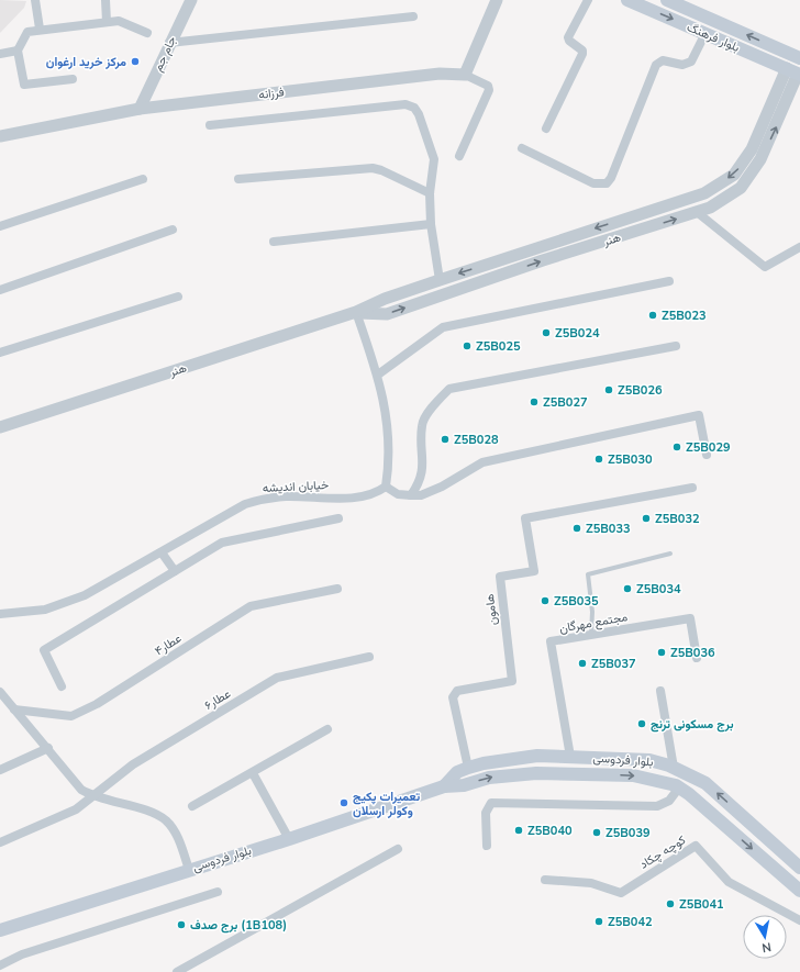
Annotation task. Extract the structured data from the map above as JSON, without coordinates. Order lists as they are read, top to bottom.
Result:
{
  "streets": {
    "main road": ["بلوار فرهنگ", "بلوار فردوسی"],
    "street": [
      "جام جم",
      "فرزانه",
      "هنر",
      "خیابان اندیشه",
      "هامون",
      "مجتمع مهرگان",
      "عطار۴",
      "عطار۶",
      "کوچه چکاد"
    ]
  },
  "crossings": [
    ["بلوار فرهنگ", "هنر"],
    ["جام جم", "فرزانه"],
    ["هامون", "بلوار فردوسی"],
    ["مجتمع مهرگان", "بلوار فردوسی"]
  ],
  "places": [
    "مرکز خرید ارغوان",
    "Z5B023",
    "Z5B024",
    "Z5B025",
    "Z5B026",
    "Z5B027",
    "Z5B028",
    "Z5B029",
    "Z5B030",
    "Z5B032",
    "Z5B033",
    "Z5B034",
    "Z5B035",
    "Z5B036",
    "Z5B037",
    "برج مسکونی ترنج",
    "تعمیرات پکیج وکولر ارسلان",
    "Z5B040",
    "Z5B039",
    "Z5B041",
    "Z5B042",
    "برج صدف (1B108)"
  ],
  "north": "bottom"
}
